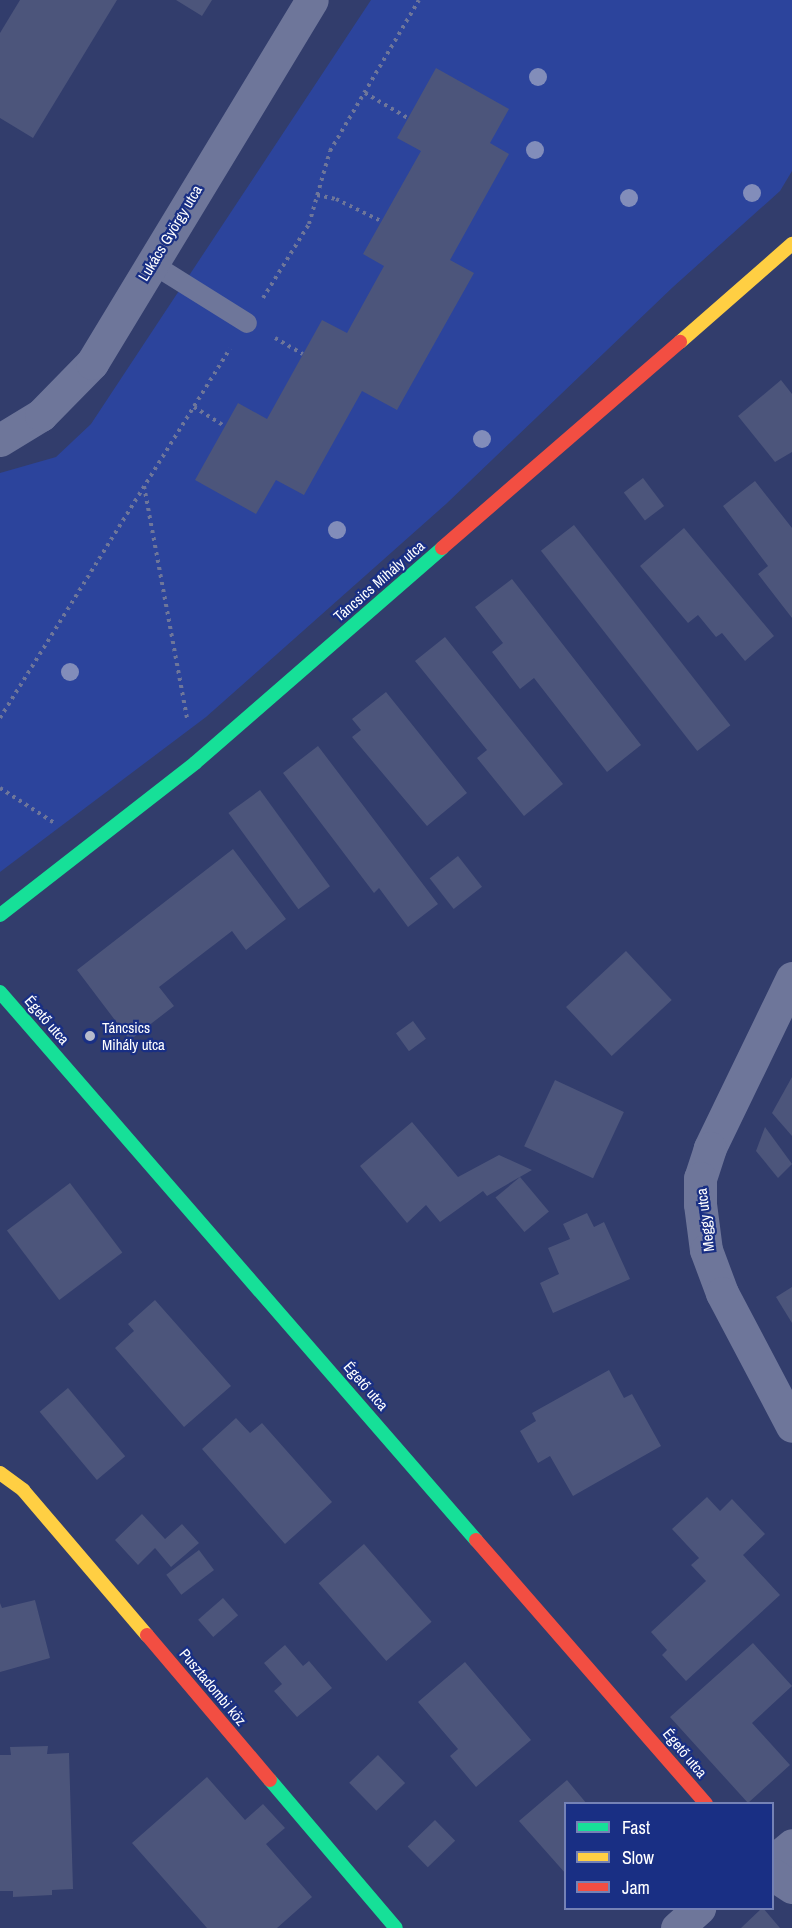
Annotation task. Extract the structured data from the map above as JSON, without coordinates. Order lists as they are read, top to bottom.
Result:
{
  "streets": {
    "street": [
      "Lukács György utca",
      "Táncsics Mihály utca",
      "Égető utca",
      "Meggy utca",
      "Pusztadombi köz"
    ]
  },
  "places": ["Táncsics Mihály utca"],
  "legend": ["Fast", "Slow", "Jam"]
}
